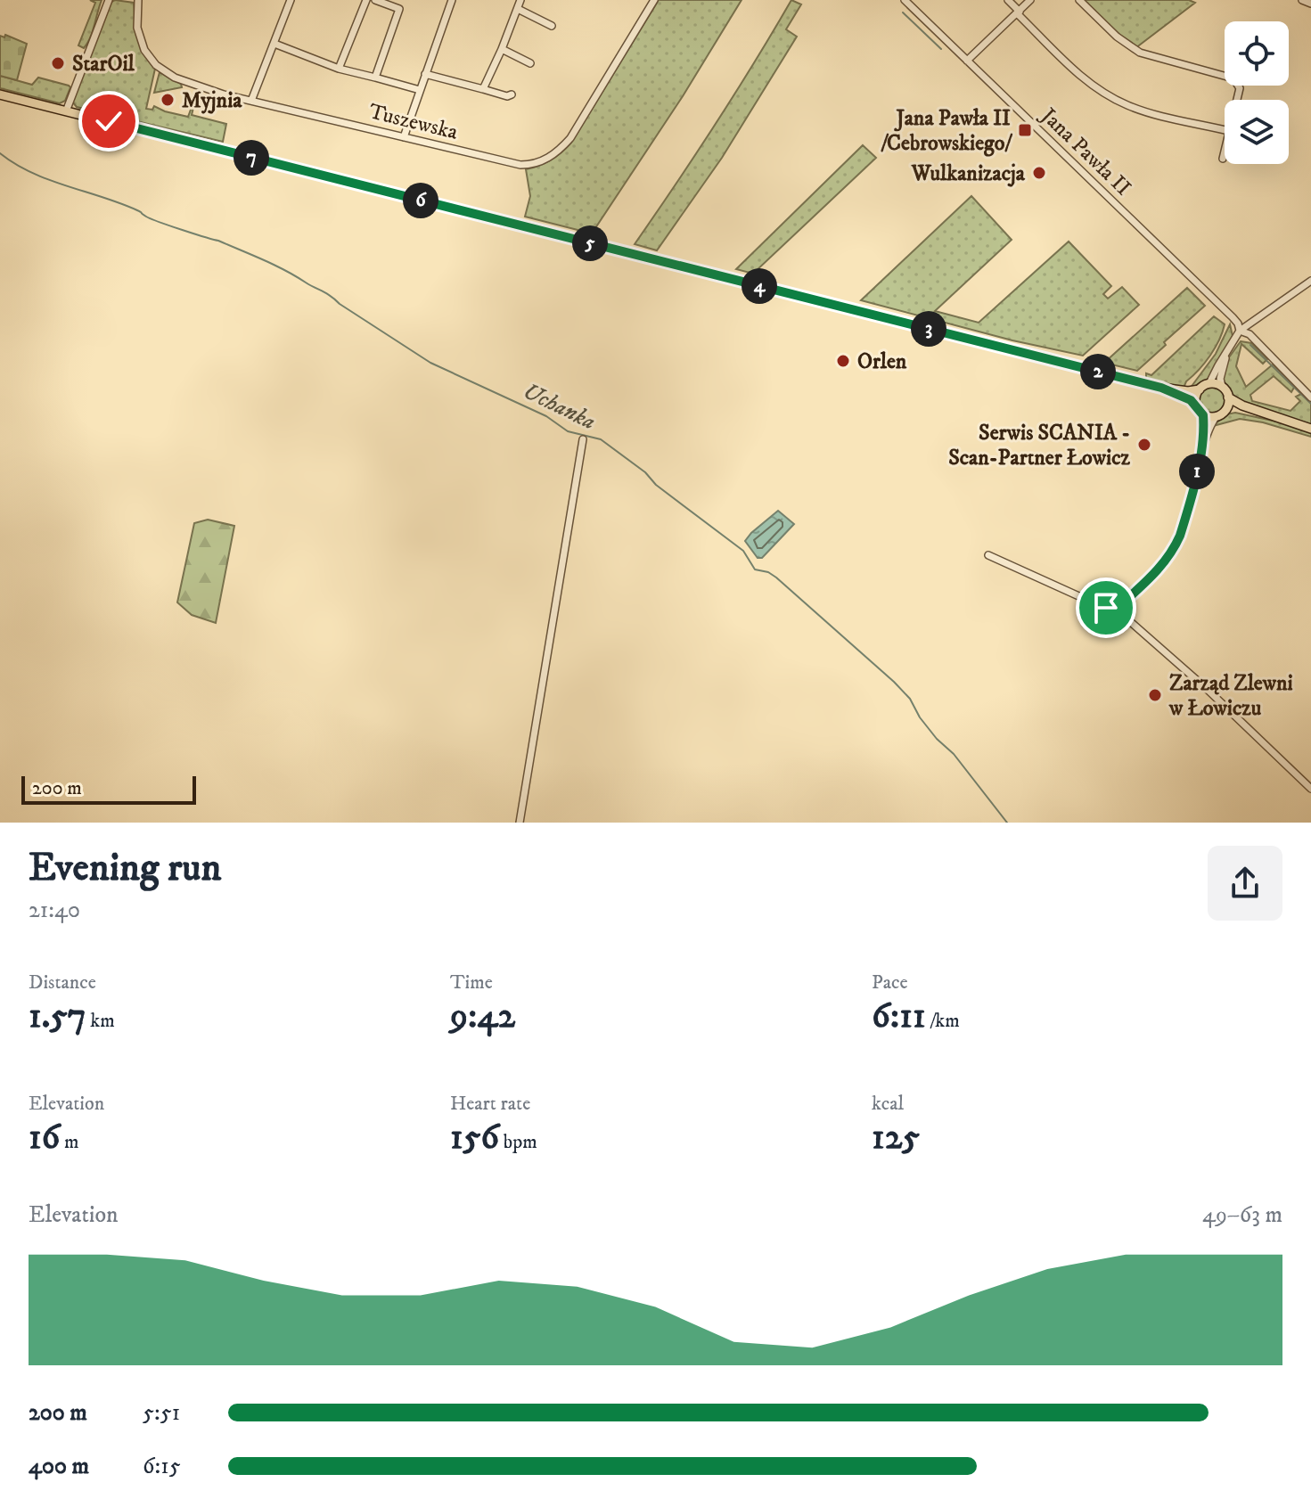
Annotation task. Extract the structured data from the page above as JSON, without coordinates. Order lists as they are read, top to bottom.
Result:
{
  "streets": {
    "street": ["Tuszewska", "Jana Pawła II"]
  },
  "water": ["Uchanka"],
  "places": {
    "other": [
      "StarOil",
      "Myjnia",
      "Wulkanizacja",
      "Orlen",
      "Serwis SCANIA - Scan-Partner Łowicz",
      "Zarząd Zlewni w Łowiczu"
    ],
    "transit": ["Jana Pawła II /Cebrowskiego/"]
  },
  "scale_bar": "200 m",
  "page": {
    "pins": [
      "7",
      "6",
      "5",
      "4",
      "3",
      "2",
      "1"
    ],
    "scale": "200 m",
    "heading": ["Evening run", "21:40"],
    "stats": [
      ["Distance", "1.57 km"],
      ["Time", "9:42"],
      ["Pace", "6:11 /km"],
      ["Elevation", "16 m"],
      ["Heart rate", "156 bpm"],
      ["kcal", "125"]
    ],
    "chart": ["Elevation", "49–63 m"],
    "list": [
      {
        "name": "200 m",
        "note": "5:51"
      },
      {
        "name": "400 m",
        "note": "6:15"
      }
    ]
  }
}
